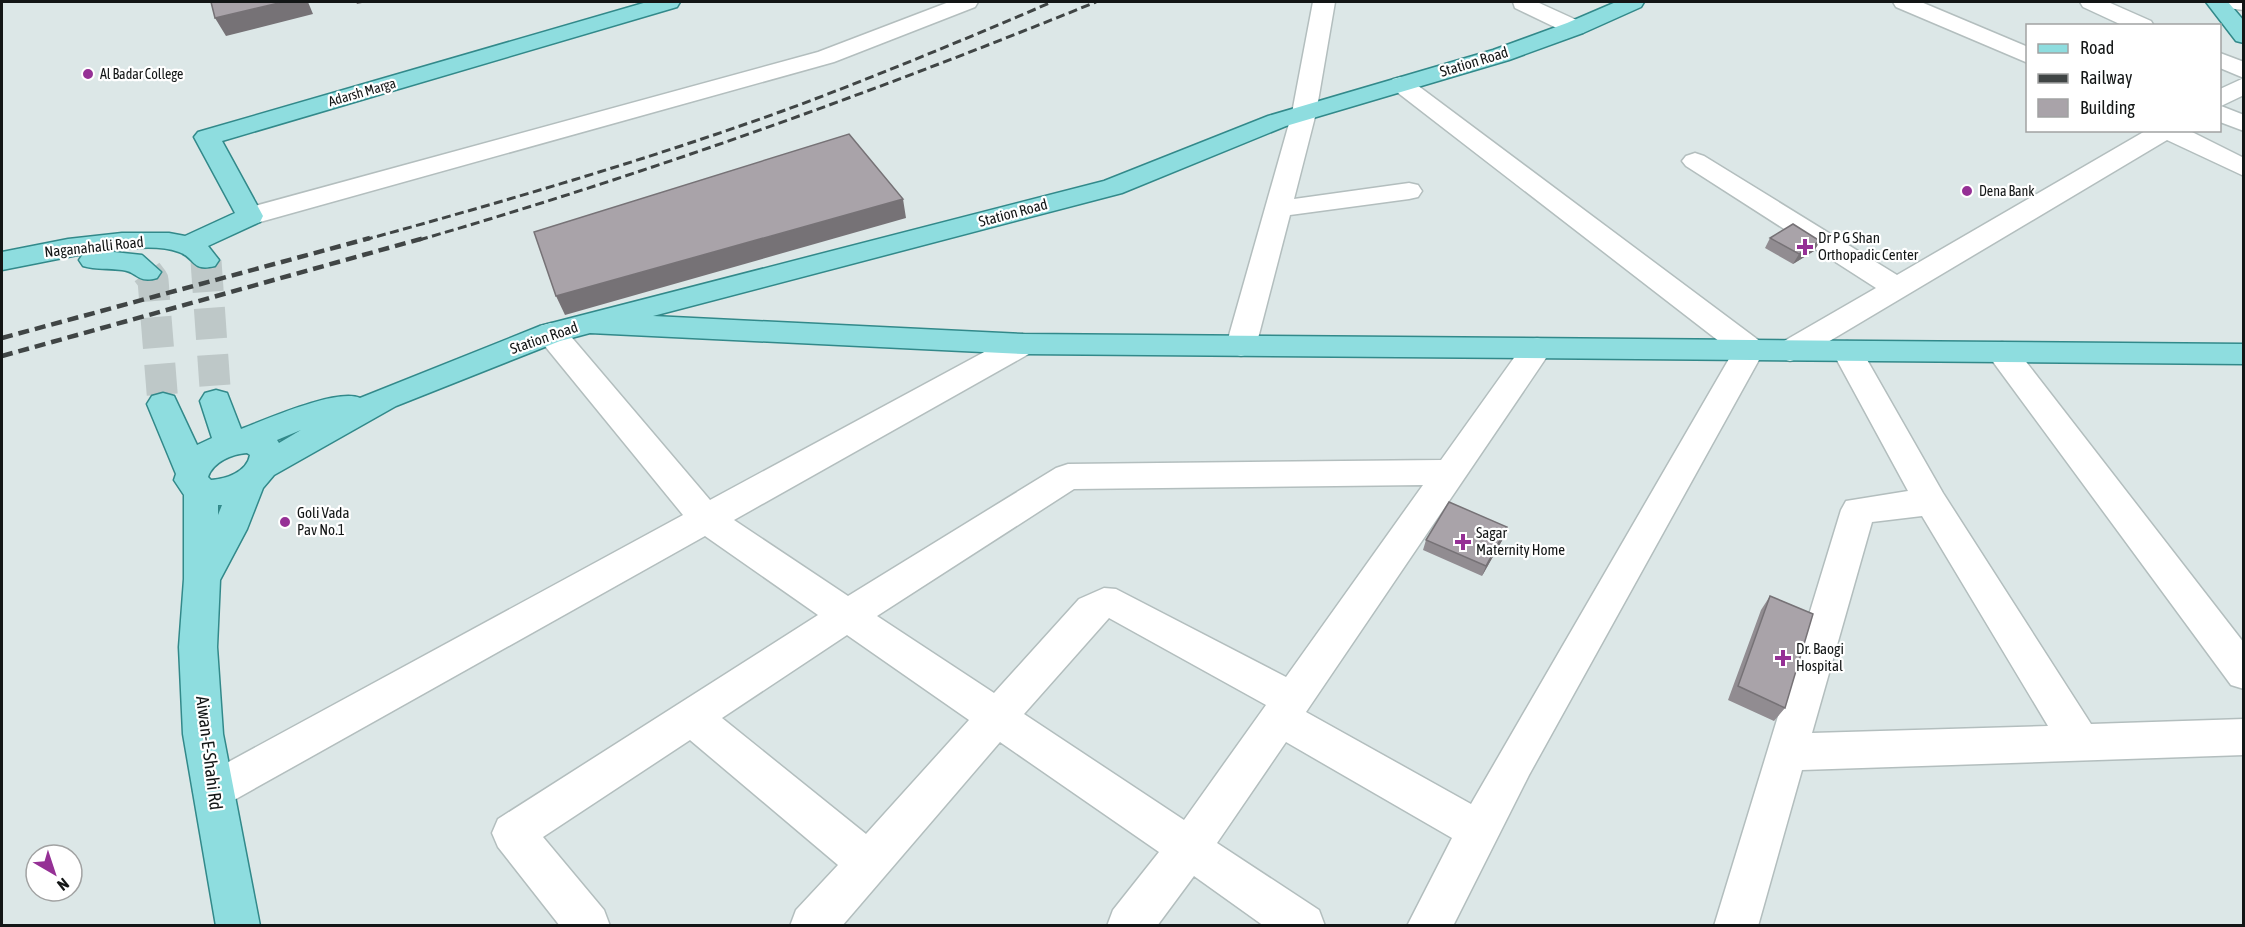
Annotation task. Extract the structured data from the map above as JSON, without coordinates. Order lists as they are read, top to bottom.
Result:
{
  "streets": {
    "main road": [
      "Station Road",
      "Adarsh Marga",
      "Naganahalli Road",
      "Aiwan-E-Shahi Rd"
    ]
  },
  "crossings": [
    ["Adarsh Marga", "Naganahalli Road"]
  ],
  "places": {
    "other": ["Al Badar College", "Dena Bank", "Goli Vada Pav No.1"],
    "health": ["Dr P G Shan Orthopadic Center", "Sagar Maternity Home", "Dr. Baogi Hospital"]
  },
  "legend": ["Road", "Railway", "Building"],
  "north": "bottom right"
}
